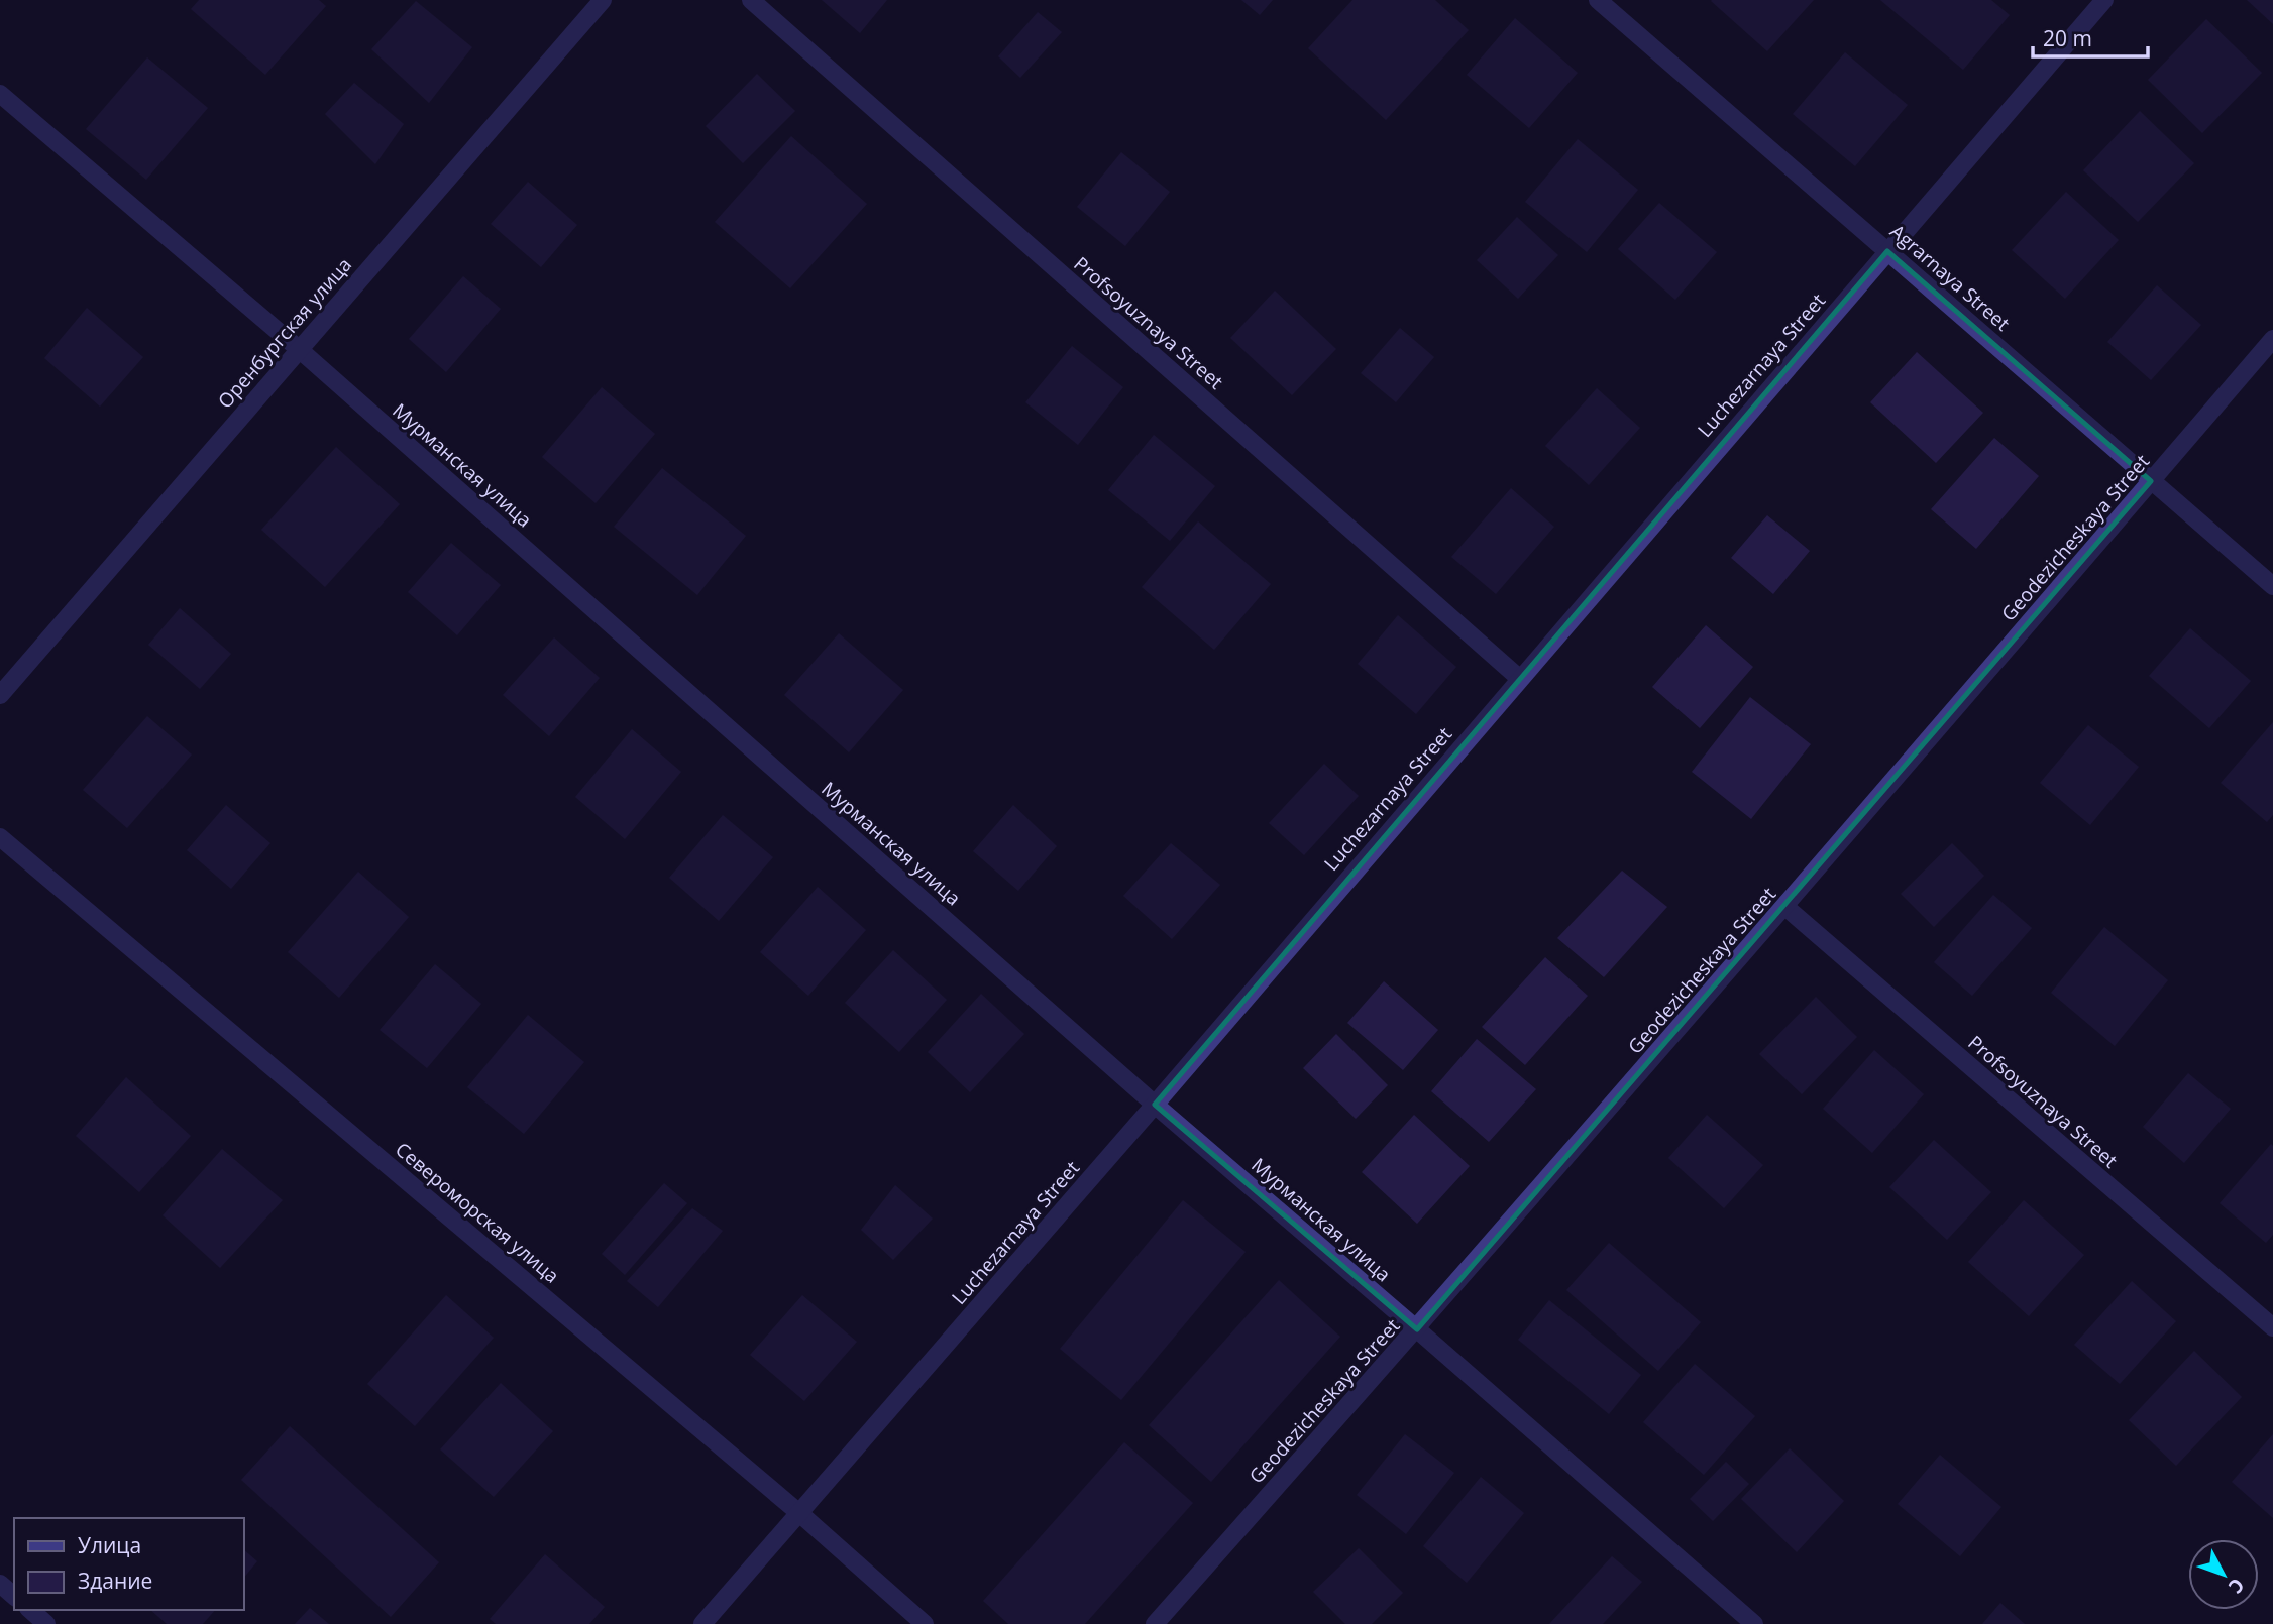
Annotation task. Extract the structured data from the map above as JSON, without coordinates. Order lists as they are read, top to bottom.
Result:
{
  "streets": {
    "street": [
      "Agrarnaya Street",
      "Profsoyuznaya Street",
      "Оренбургская улица",
      "Luchezarnaya Street",
      "Мурманская улица",
      "Geodezicheskaya Street",
      "Североморская улица"
    ]
  },
  "crossings": [
    ["Agrarnaya Street", "Luchezarnaya Street"],
    ["Agrarnaya Street", "Geodezicheskaya Street"],
    ["Profsoyuznaya Street", "Luchezarnaya Street"],
    ["Profsoyuznaya Street", "Geodezicheskaya Street"],
    ["Оренбургская улица", "Мурманская улица"],
    ["Luchezarnaya Street", "Мурманская улица"],
    ["Luchezarnaya Street", "Североморская улица"],
    ["Мурманская улица", "Geodezicheskaya Street"]
  ],
  "legend": ["Улица", "Здание"],
  "scale_bar": "20 m",
  "north": "bottom right"
}
